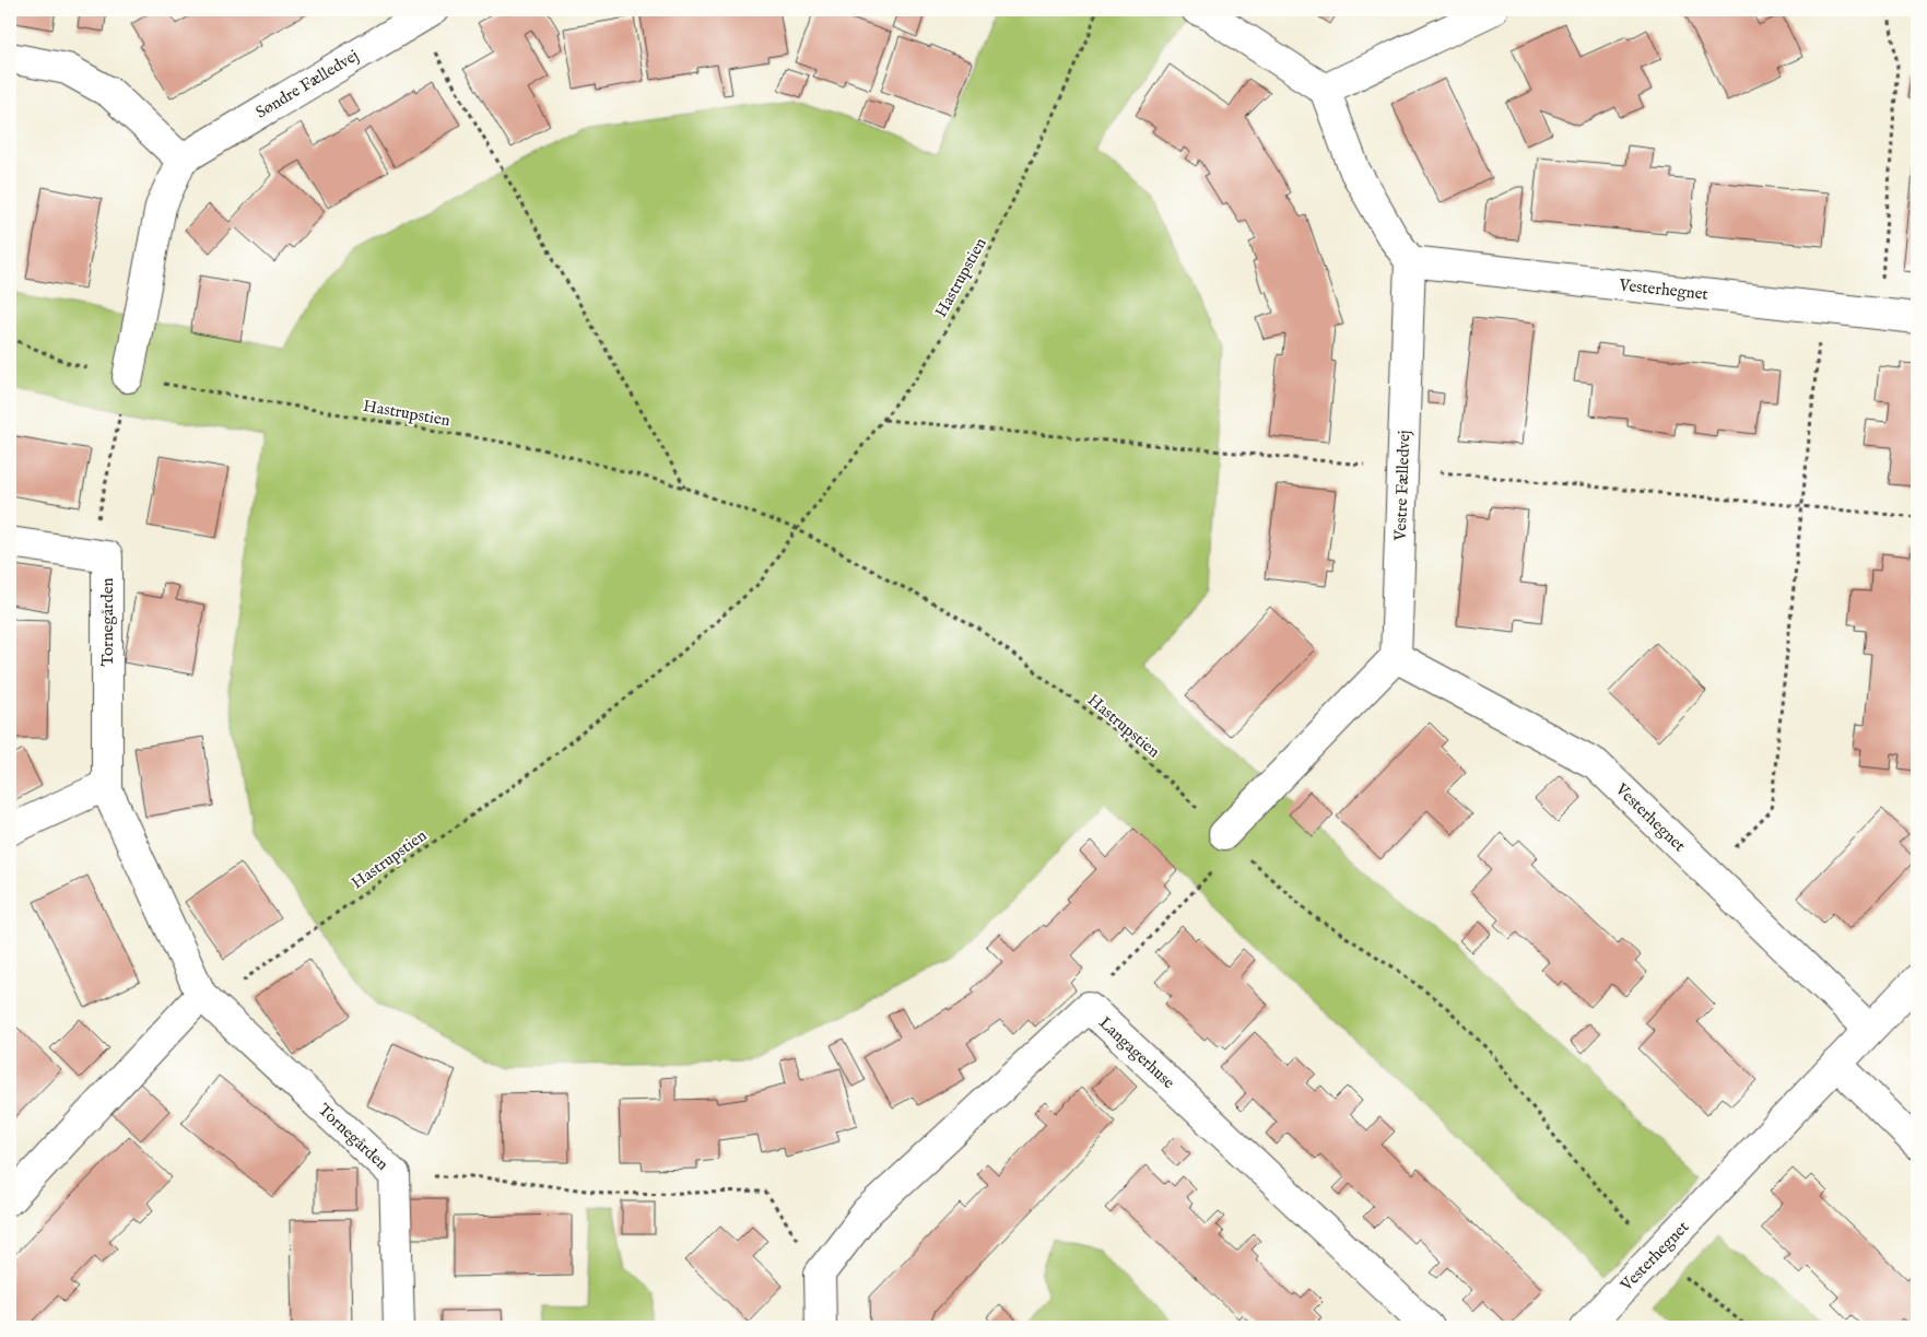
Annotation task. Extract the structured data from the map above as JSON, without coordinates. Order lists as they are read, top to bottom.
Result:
{
  "streets": {
    "street": [
      "Søndre Fælledvej",
      "Vesterhegnet",
      "Vestre Fælledvej",
      "Tornegården",
      "Langagerhuse"
    ],
    "path": ["Hastrupstien"]
  },
  "crossings": [
    ["Hastrupstien", "Vesterhegnet"],
    ["Hastrupstien", "Tornegården"],
    ["Vesterhegnet", "Vestre Fælledvej"]
  ]
}
